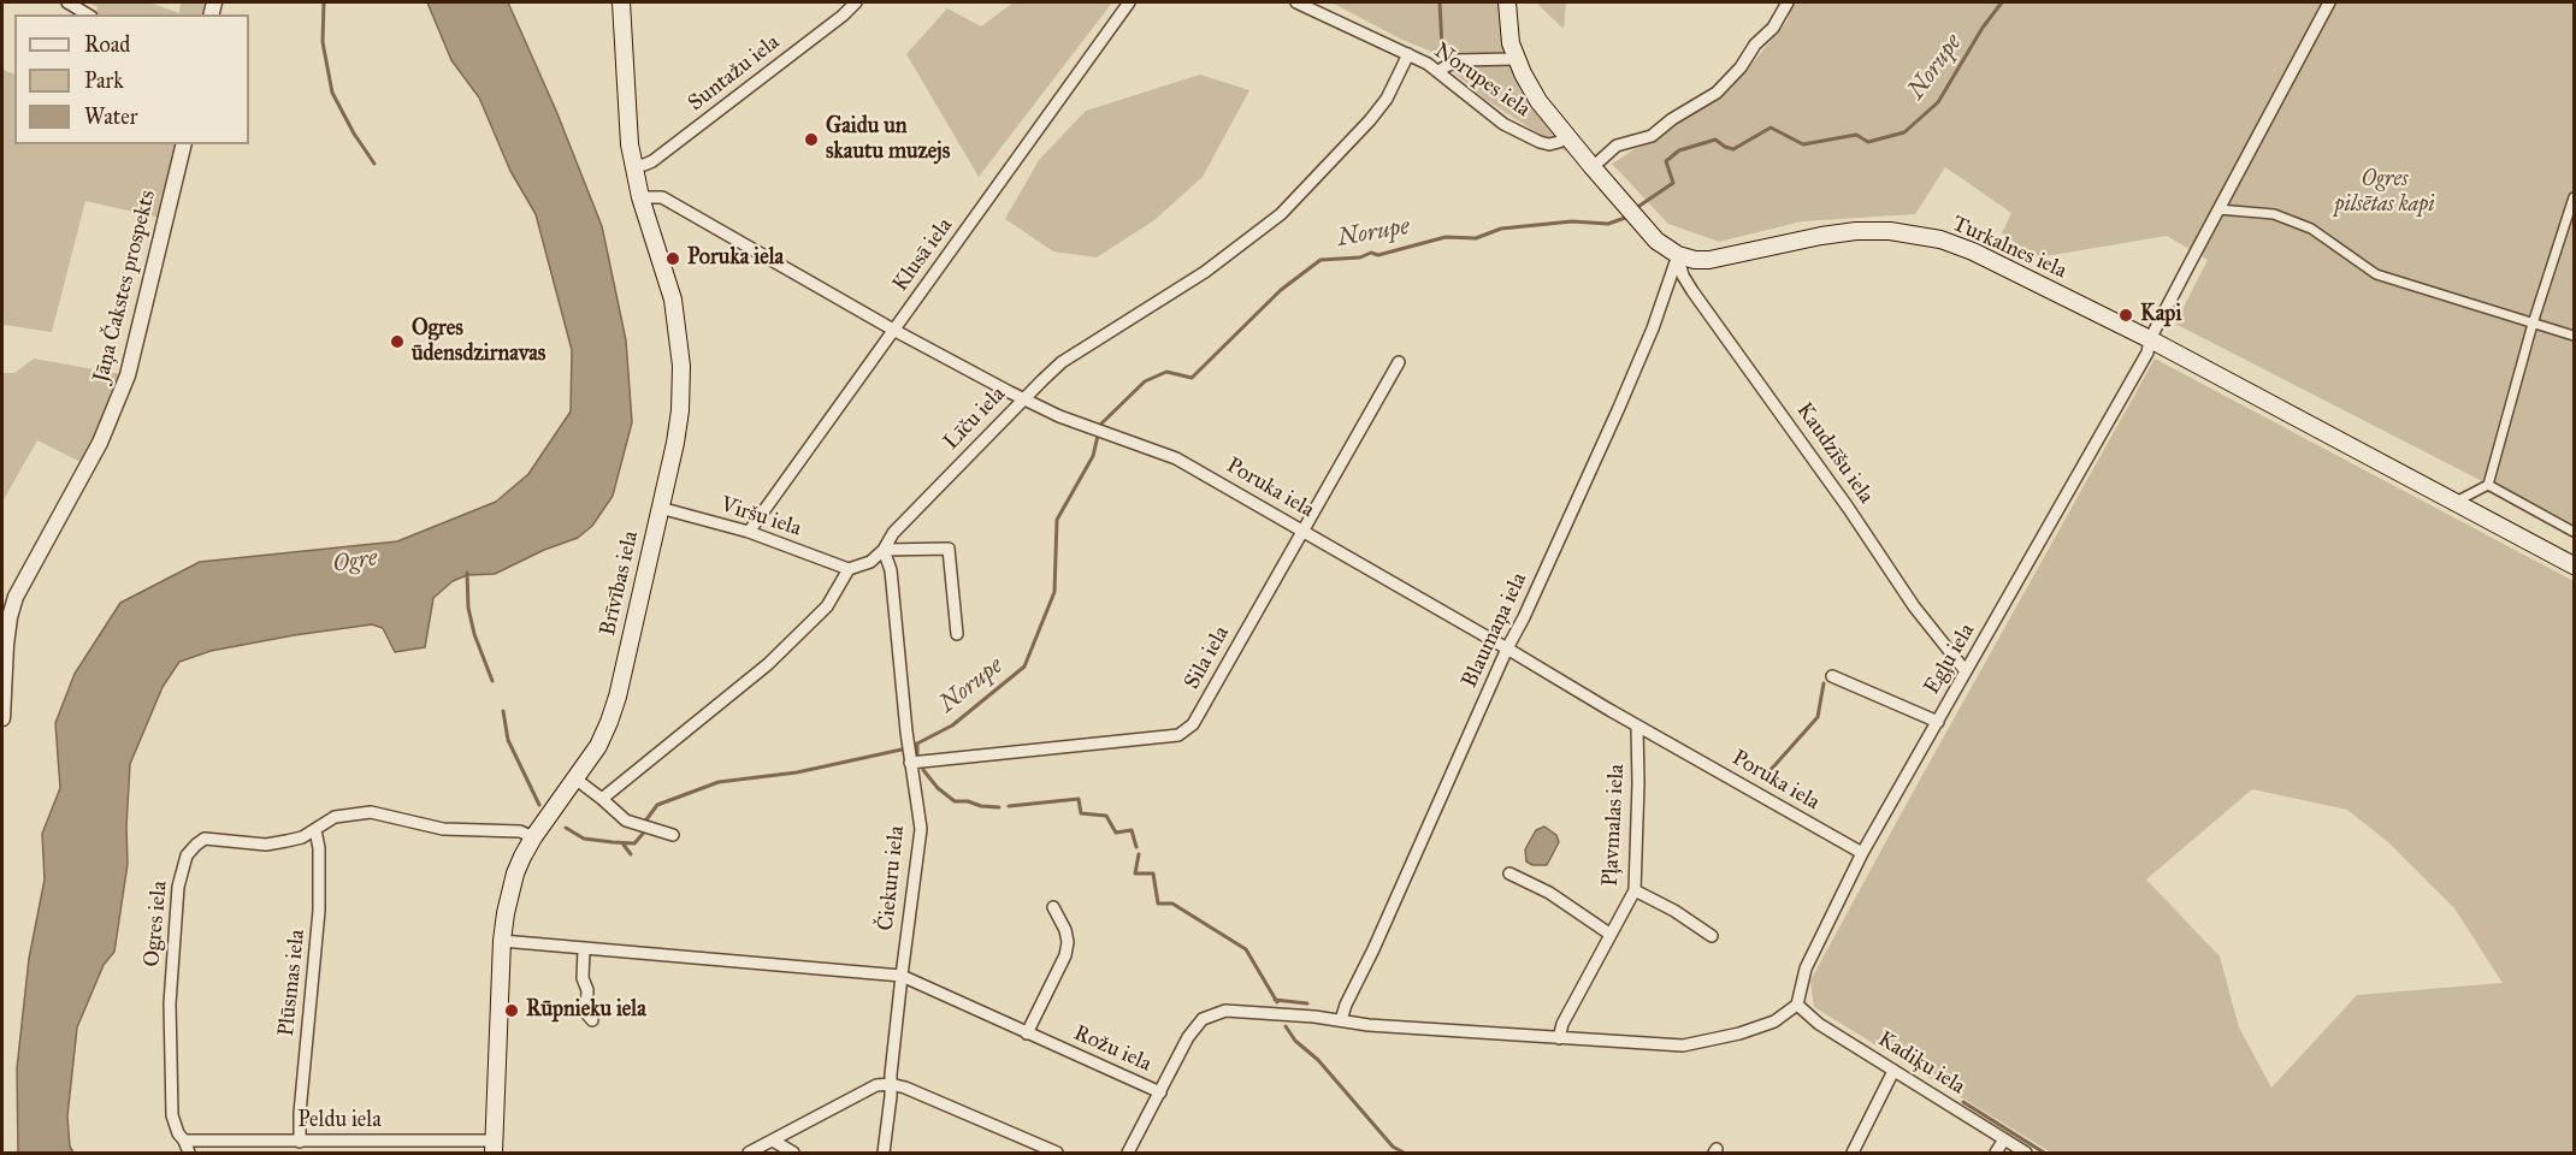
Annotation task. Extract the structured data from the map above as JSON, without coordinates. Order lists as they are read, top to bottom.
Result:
{
  "streets": {
    "main road": ["Turkalnes iela", "Brīvības iela"],
    "street": [
      "Suntažu iela",
      "Norupes iela",
      "Klusā iela",
      "Jāņa Čakstes prospekts",
      "Līču iela",
      "Kaudzīšu iela",
      "Poruka iela",
      "Viršu iela",
      "Blaumaņa iela",
      "Sila iela",
      "Egļu iela",
      "Pļavmalas iela",
      "Čiekuru iela",
      "Ogres iela",
      "Plūsmas iela",
      "Rožu iela",
      "Kadiķu iela",
      "Peldu iela"
    ]
  },
  "crossings": [
    ["Suntažu iela", "Brīvības iela"],
    ["Norupes iela", "Līču iela"],
    ["Turkalnes iela", "Kaudzīšu iela"],
    ["Turkalnes iela", "Blaumaņa iela"],
    ["Turkalnes iela", "Egļu iela"],
    ["Klusā iela", "Poruka iela"],
    ["Klusā iela", "Viršu iela"],
    ["Līču iela", "Poruka iela"],
    ["Līču iela", "Viršu iela"],
    ["Līču iela", "Čiekuru iela"],
    ["Kaudzīšu iela", "Blaumaņa iela"],
    ["Kaudzīšu iela", "Egļu iela"],
    ["Poruka iela", "Brīvības iela"],
    ["Poruka iela", "Blaumaņa iela"],
    ["Poruka iela", "Sila iela"],
    ["Poruka iela", "Egļu iela"],
    ["Poruka iela", "Pļavmalas iela"],
    ["Viršu iela", "Brīvības iela"],
    ["Brīvības iela", "Ogres iela"],
    ["Brīvības iela", "Rožu iela"],
    ["Brīvības iela", "Peldu iela"],
    ["Blaumaņa iela", "Rožu iela"],
    ["Sila iela", "Čiekuru iela"],
    ["Egļu iela", "Rožu iela"],
    ["Egļu iela", "Kadiķu iela"],
    ["Pļavmalas iela", "Rožu iela"],
    ["Čiekuru iela", "Rožu iela"],
    ["Ogres iela", "Plūsmas iela"],
    ["Ogres iela", "Peldu iela"],
    ["Plūsmas iela", "Peldu iela"],
    ["Rožu iela", "Kadiķu iela"]
  ],
  "water": ["Norupe", "Ogre"],
  "parks": ["Ogres pilsētas kapi"],
  "places": [
    "Gaidu un skautu muzejs",
    "Poruka iela",
    "Kapi",
    "Ogres ūdensdzirnavas",
    "Rūpnieku iela"
  ],
  "legend": ["Road", "Park", "Water"]
}
